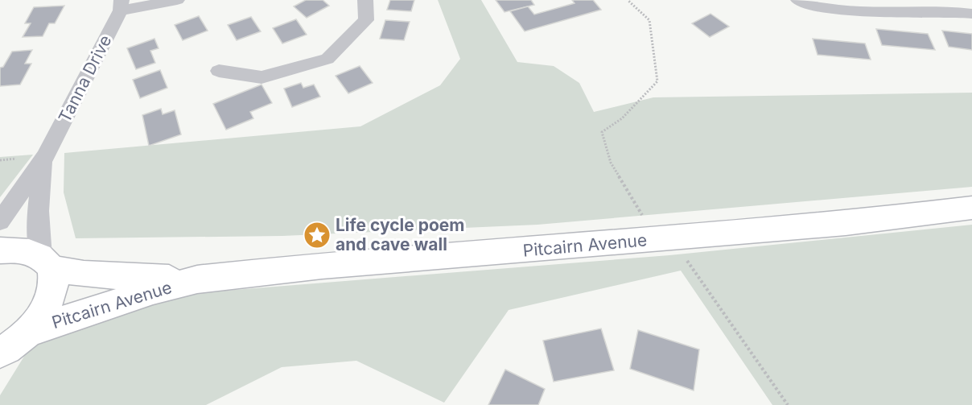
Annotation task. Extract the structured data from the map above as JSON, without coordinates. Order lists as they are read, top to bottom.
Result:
{
  "streets": {
    "street": ["Tanna Drive", "Pitcairn Avenue"]
  },
  "crossings": [
    ["Tanna Drive", "Pitcairn Avenue"]
  ],
  "places": {
    "place": ["Life cycle poem and cave wall"]
  }
}
